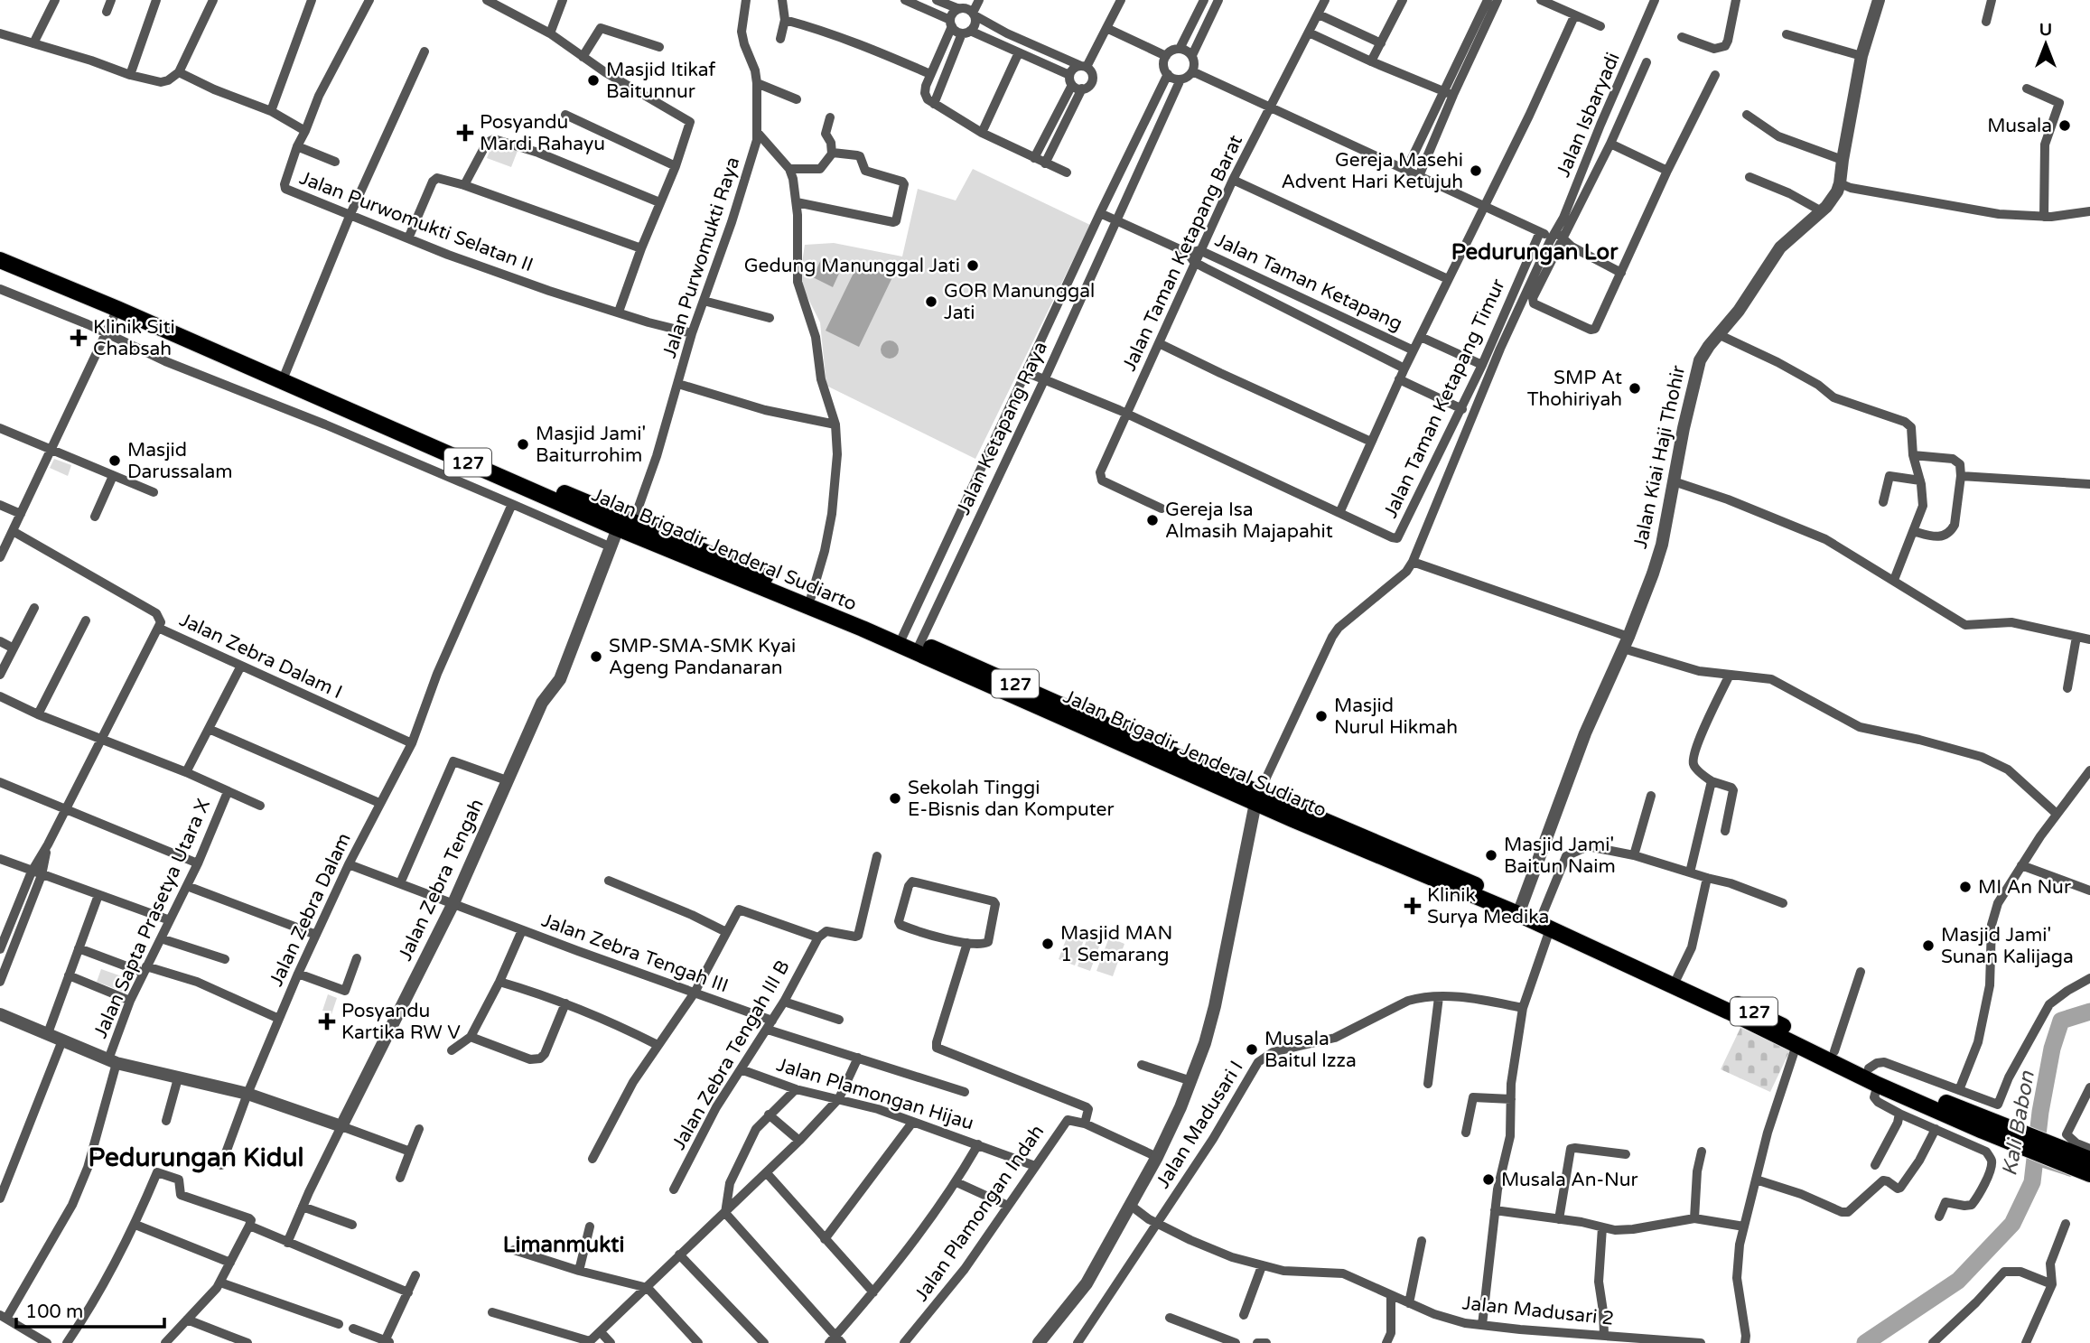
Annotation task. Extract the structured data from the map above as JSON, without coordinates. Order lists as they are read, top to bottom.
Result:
{
  "streets": {
    "main road": ["127", "Jalan Brigadir Jenderal Sudiarto"],
    "street": [
      "Jalan Isbaryadi",
      "Jalan Purwomukti Selatan II",
      "Jalan Taman Ketapang Barat",
      "Jalan Purwomukti Raya",
      "Jalan Taman Ketapang",
      "Jalan Taman Ketapang Timur",
      "Jalan Ketapang Raya",
      "Jalan Kiai Haji Thohir",
      "Jalan Zebra Dalam I",
      "Jalan Zebra Tengah",
      "Jalan Zebra Dalam",
      "Jalan Sapta Prasetya Utara X",
      "Jalan Zebra Tengah III",
      "Jalan Zebra Tengah III B",
      "Jalan Plamongan Hijau",
      "Jalan Madusari I",
      "Jalan Plamongan Indah",
      "Jalan Madusari 2"
    ]
  },
  "crossings": [
    ["Jalan Purwomukti Selatan II", "Jalan Purwomukti Raya"],
    ["Jalan Taman Ketapang Barat", "Jalan Taman Ketapang"],
    ["Jalan Purwomukti Raya", "Jalan Brigadir Jenderal Sudiarto"],
    ["Jalan Taman Ketapang", "Jalan Ketapang Raya"],
    ["Jalan Ketapang Raya", "Jalan Brigadir Jenderal Sudiarto"],
    ["Jalan Kiai Haji Thohir", "Jalan Brigadir Jenderal Sudiarto"],
    ["Jalan Brigadir Jenderal Sudiarto", "Jalan Zebra Tengah"],
    ["Jalan Zebra Dalam I", "Jalan Zebra Dalam"],
    ["Jalan Zebra Tengah", "Jalan Zebra Tengah III"],
    ["Jalan Zebra Dalam", "Jalan Zebra Tengah III"],
    ["Jalan Zebra Tengah III", "Jalan Zebra Tengah III B"],
    ["Jalan Zebra Tengah III", "Jalan Plamongan Hijau"],
    ["Jalan Zebra Tengah III B", "Jalan Plamongan Hijau"],
    ["Jalan Plamongan Hijau", "Jalan Plamongan Indah"],
    ["Jalan Madusari I", "Jalan Madusari 2"]
  ],
  "districts": ["Pedurungan Lor", "Pedurungan Kidul", "Limanmukti"],
  "water": ["Kali Babon"],
  "places": {
    "other": [
      "Masjid Itikaf Baitunnur",
      "Musala",
      "Gereja Masehi Advent Hari Ketujuh",
      "Gedung Manunggal Jati",
      "GOR Manunggal Jati",
      "SMP At Thohiriyah",
      "Masjid Jami' Baiturrohim",
      "Masjid Darussalam",
      "Gereja Isa Almasih Majapahit",
      "SMP-SMA-SMK Kyai Ageng Pandanaran",
      "Masjid Nurul Hikmah",
      "Sekolah Tinggi E-Bisnis dan Komputer",
      "Masjid Jami' Baitun Naim",
      "MI An Nur",
      "Masjid MAN 1 Semarang",
      "Masjid Jami' Sunan Kalijaga",
      "Musala Baitul Izza",
      "Musala An-Nur"
    ],
    "health": [
      "Posyandu Mardi Rahayu",
      "Klinik Siti Chabsah",
      "Klinik Surya Medika",
      "Posyandu Kartika RW V"
    ]
  },
  "scale_bar": "100 m",
  "north": "top"
}
